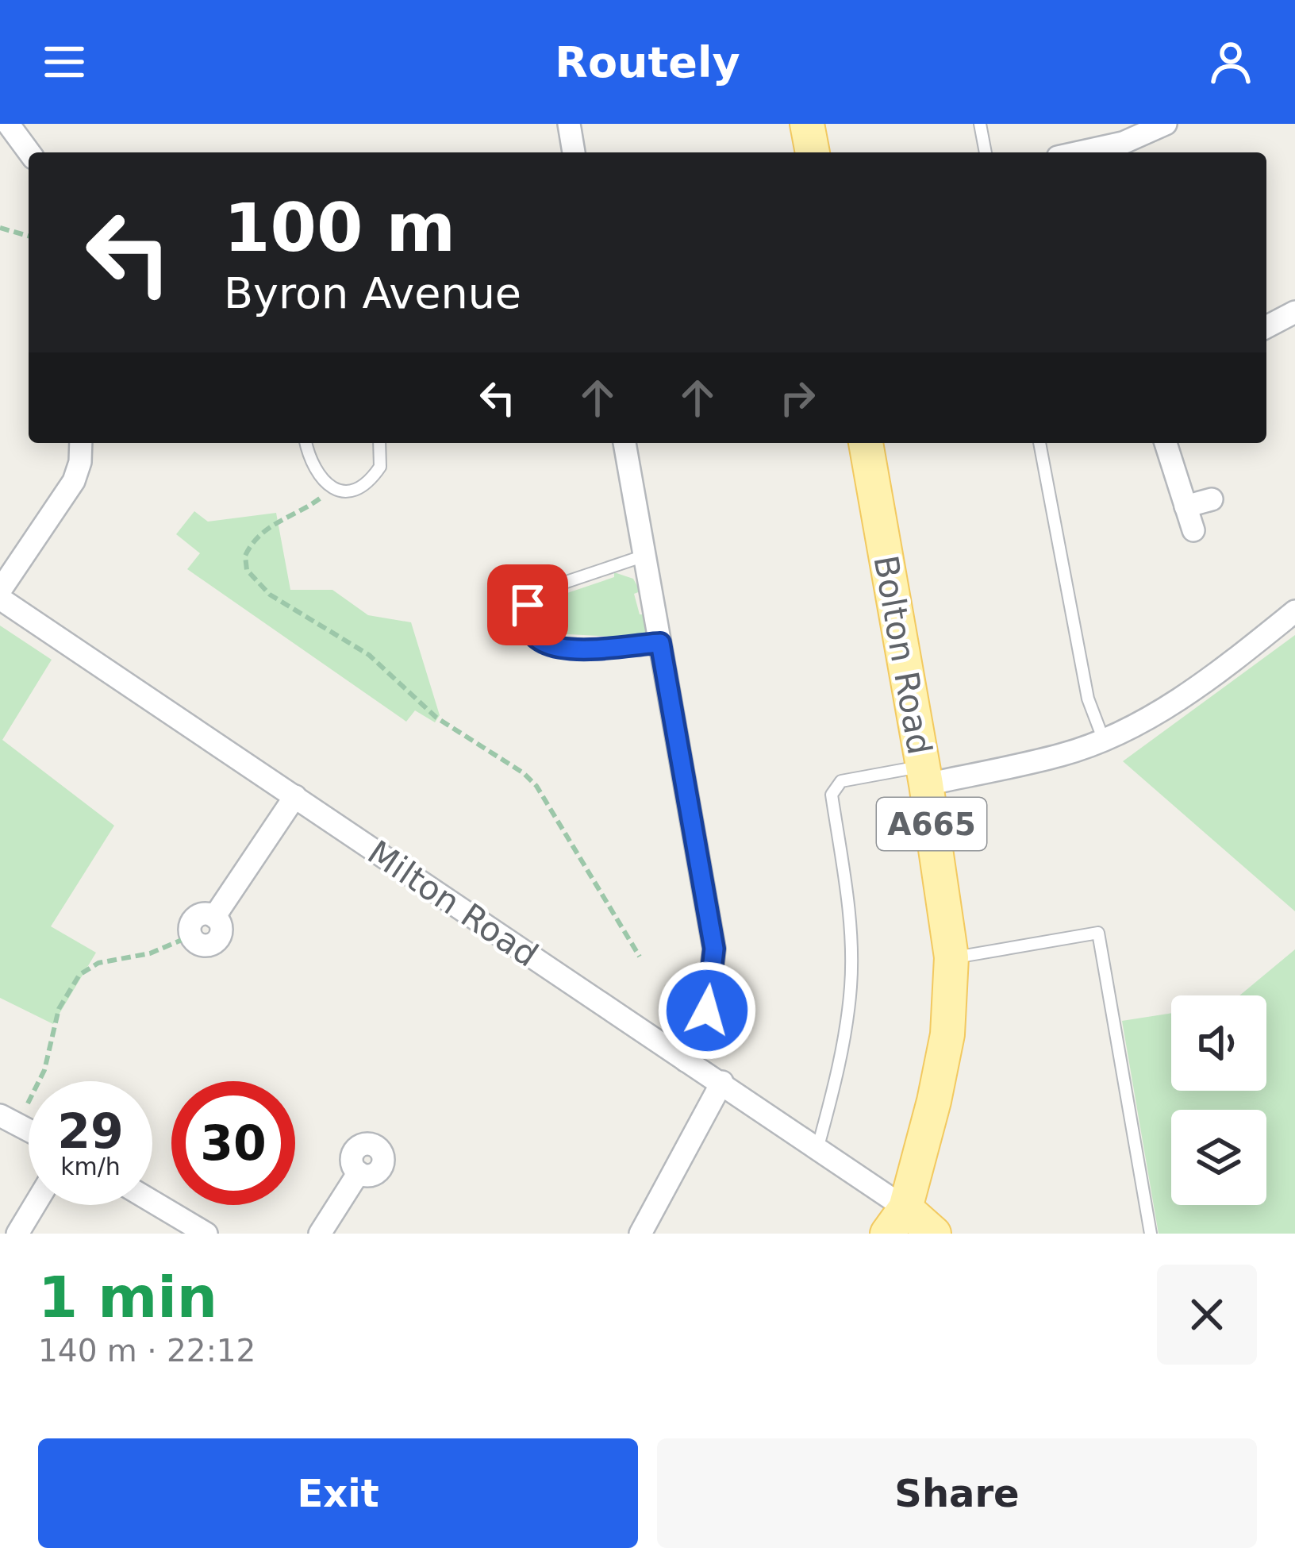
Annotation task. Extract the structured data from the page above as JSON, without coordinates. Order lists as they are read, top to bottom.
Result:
{
  "streets": {
    "main road": ["Bolton Road", "A665"],
    "street": ["Milton Road"]
  },
  "crossings": [
    ["Bolton Road", "Milton Road"]
  ],
  "page": {
    "header": "Routely",
    "turn": ["100 m", "Byron Avenue"],
    "speed": "29 km/h",
    "limit": "30",
    "heading": ["1 min", "140 m · 22:12"],
    "buttons": ["Exit", "Share"]
  }
}
